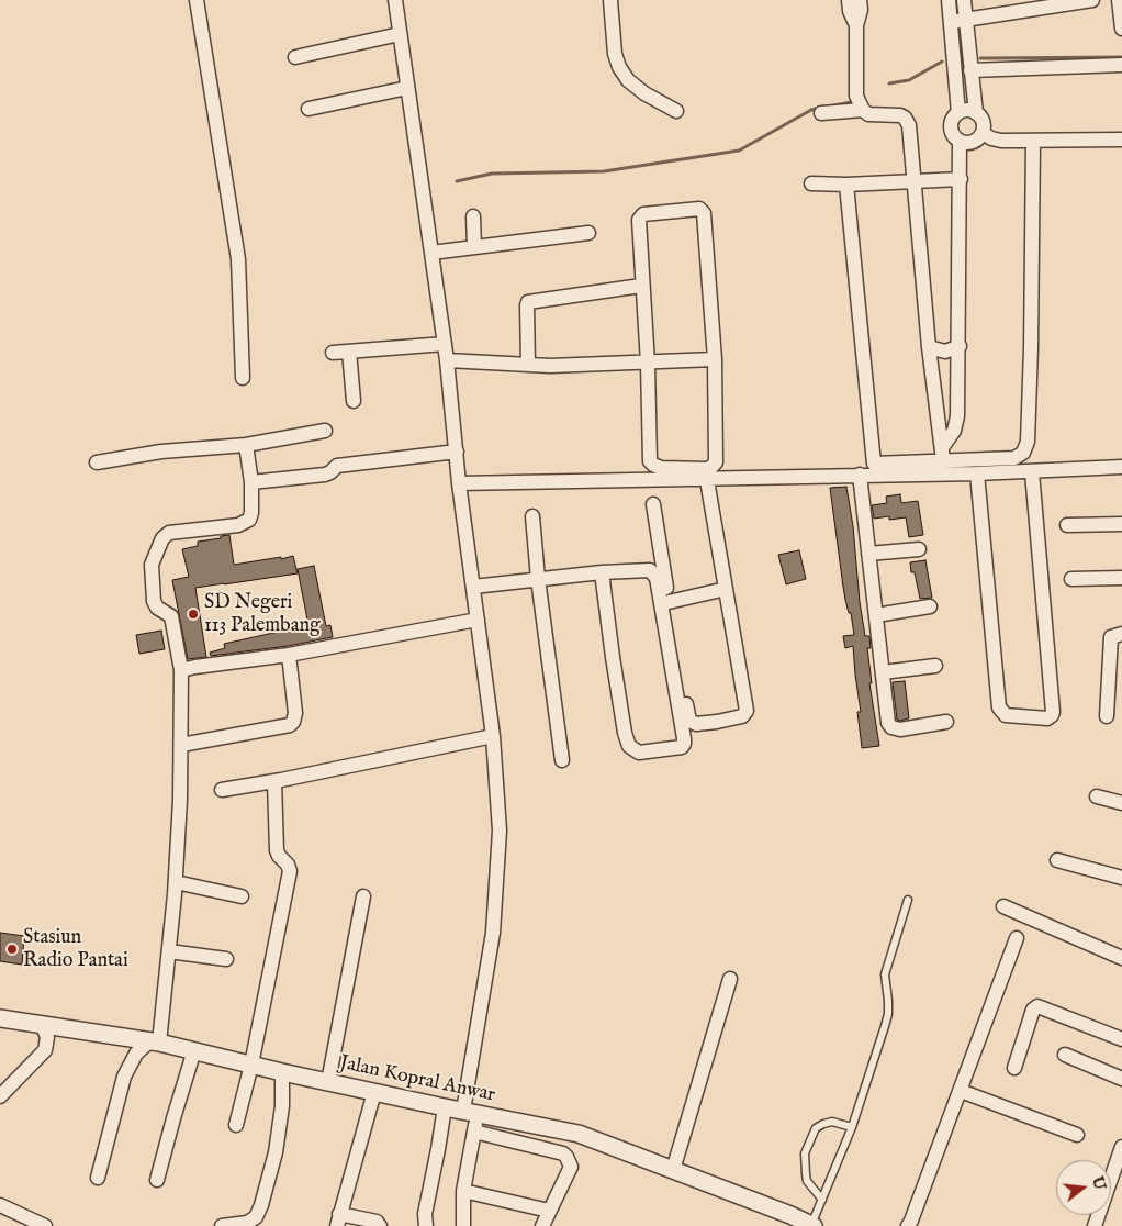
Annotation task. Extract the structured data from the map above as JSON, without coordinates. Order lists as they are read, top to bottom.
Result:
{
  "streets": {
    "street": ["Jalan Kopral Anwar"]
  },
  "places": ["SD Negeri 113 Palembang", "Stasiun Radio Pantai"],
  "north": "right"
}
